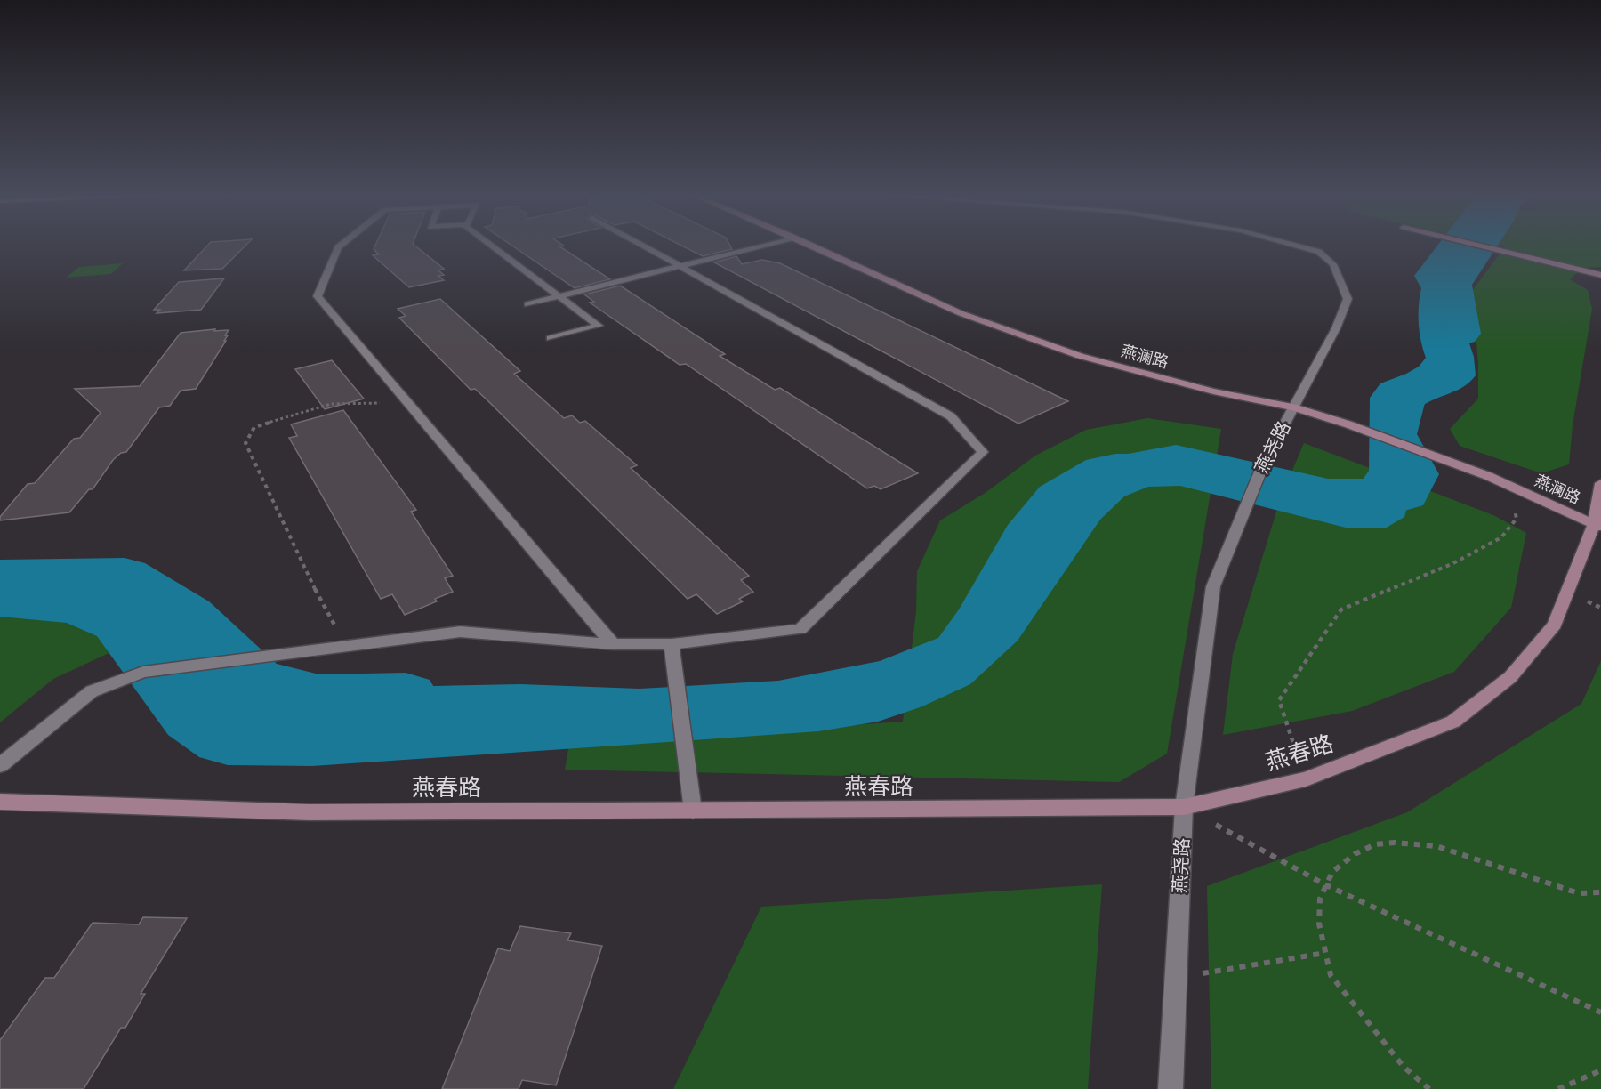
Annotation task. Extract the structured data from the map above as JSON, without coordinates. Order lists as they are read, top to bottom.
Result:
{
  "streets": {
    "street": ["燕澜路", "燕尧路", "燕春路"]
  },
  "crossings": [
    ["燕澜路", "燕尧路"],
    ["燕澜路", "燕春路"],
    ["燕尧路", "燕春路"]
  ]
}
